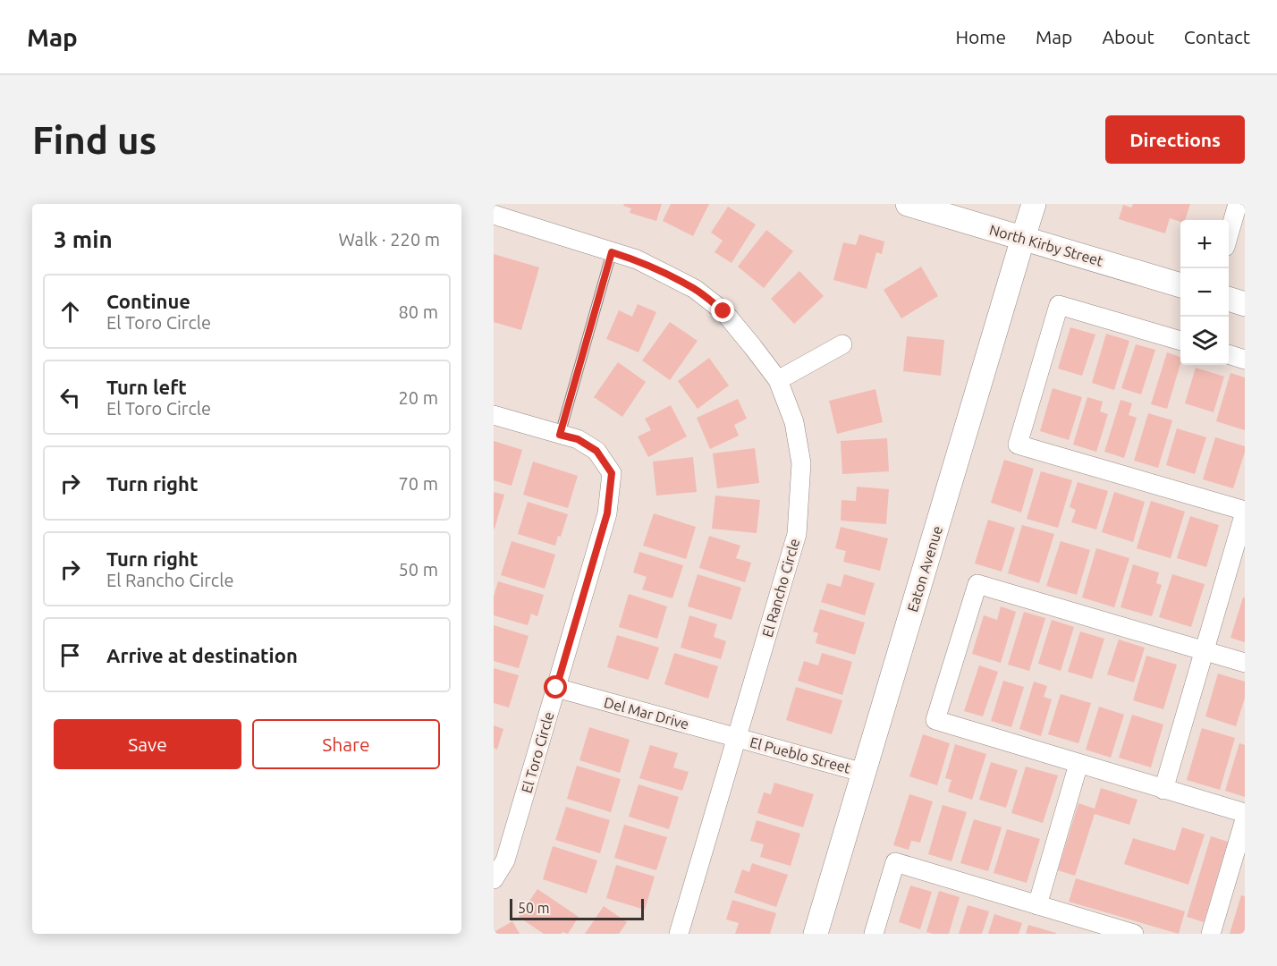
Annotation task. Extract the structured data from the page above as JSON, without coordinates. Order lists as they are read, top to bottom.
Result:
{
  "streets": {
    "street": [
      "North Kirby Street",
      "Eaton Avenue",
      "El Rancho Circle",
      "Del Mar Drive",
      "El Toro Circle",
      "El Pueblo Street"
    ]
  },
  "crossings": [
    ["North Kirby Street", "Eaton Avenue"],
    ["Eaton Avenue", "El Pueblo Street"],
    ["El Rancho Circle", "Del Mar Drive"],
    ["El Rancho Circle", "El Pueblo Street"],
    ["Del Mar Drive", "El Toro Circle"],
    ["Del Mar Drive", "El Pueblo Street"]
  ],
  "scale_bar": "50 m",
  "page": {
    "header": "Map",
    "nav": [
      "Home",
      "Map",
      "About",
      "Contact"
    ],
    "buttons": [
      "Directions",
      ["Save", "Share"]
    ],
    "title": "Find us",
    "heading": ["3 min", "Walk · 220 m"],
    "map_buttons": ["+", "−"],
    "list": [
      ["Continue", "El Toro Circle", "80 m"],
      ["Turn left", "El Toro Circle", "20 m"],
      ["Turn right", "70 m"],
      ["Turn right", "El Rancho Circle", "50 m"],
      "Arrive at destination"
    ],
    "scale": "50 m"
  }
}
